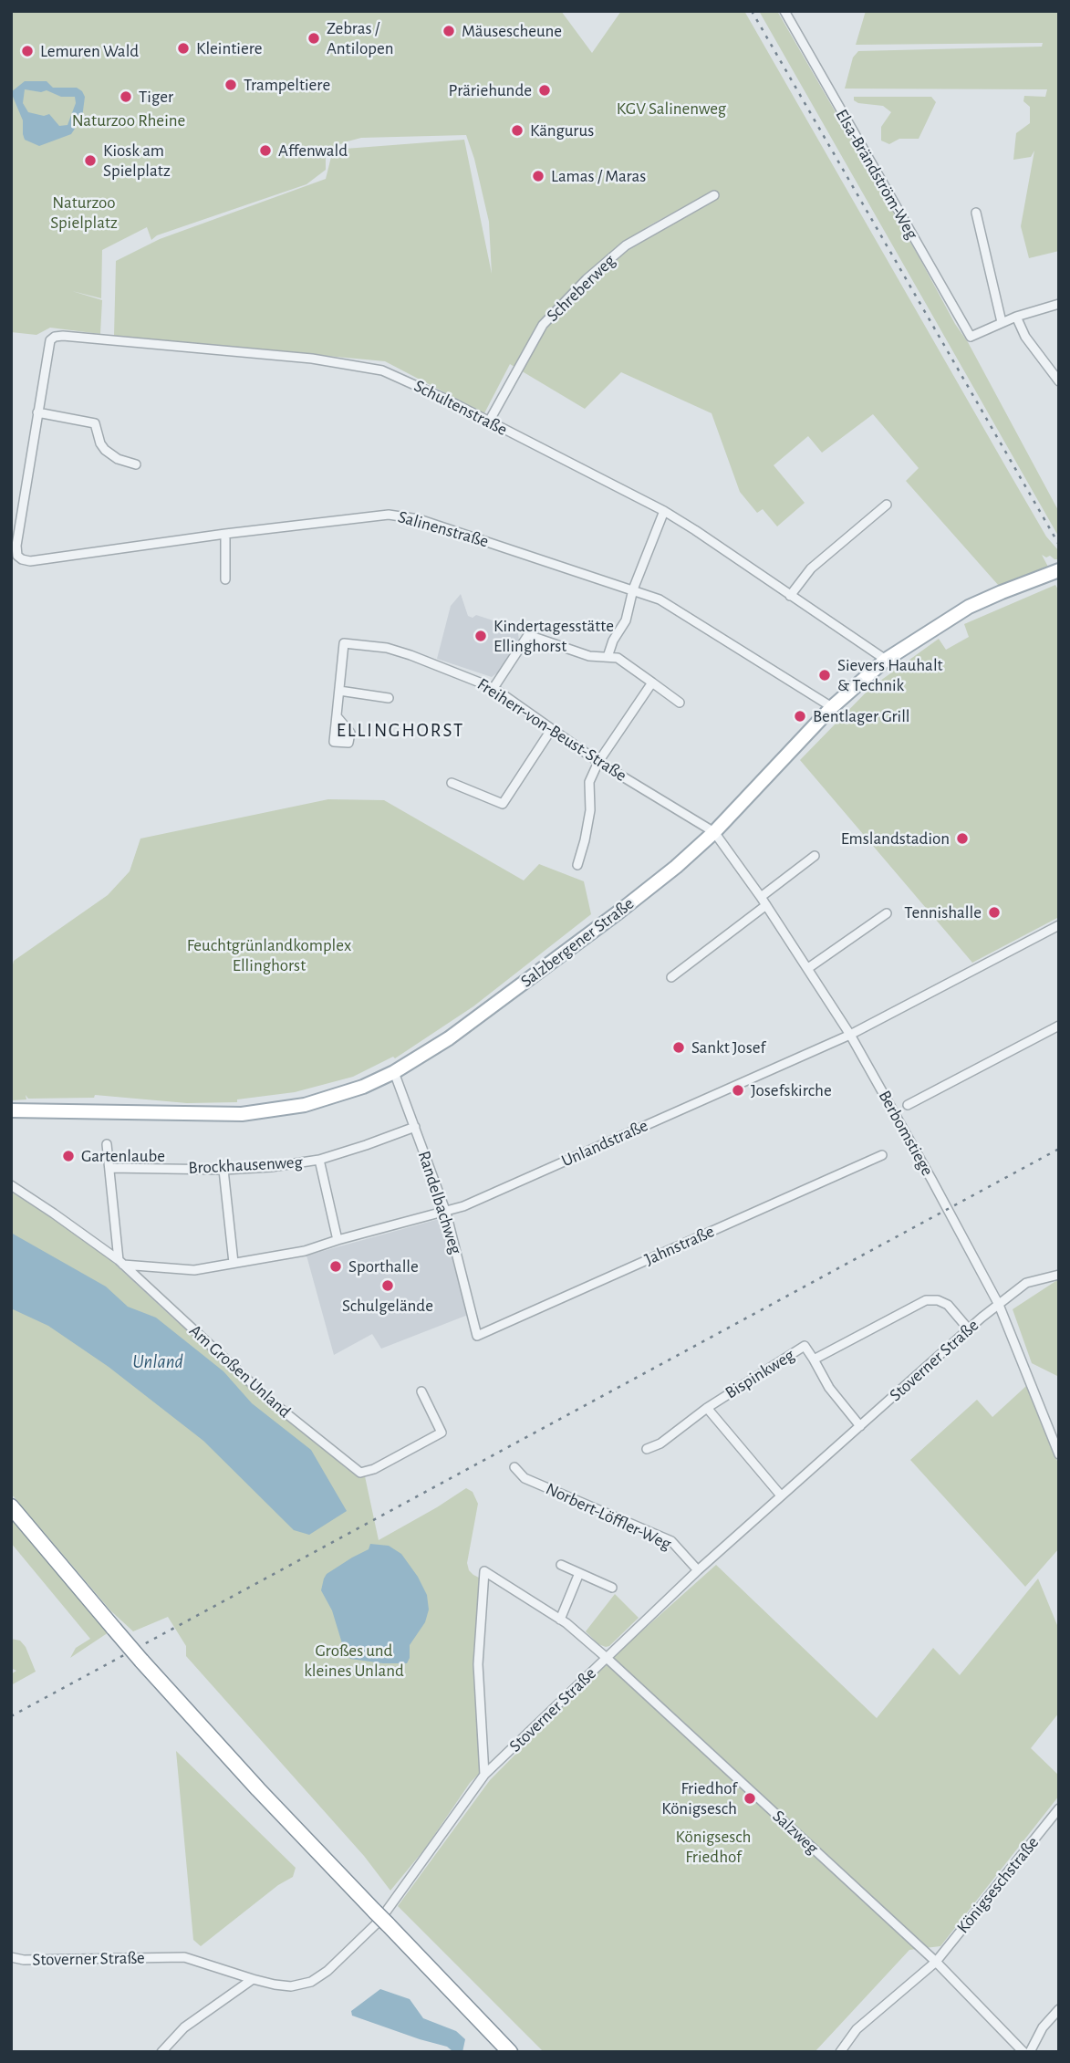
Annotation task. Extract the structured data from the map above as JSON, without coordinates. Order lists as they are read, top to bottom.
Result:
{
  "streets": {
    "main road": ["Salzbergener Straße"],
    "street": [
      "Elsa-Brändström-Weg",
      "Schreberweg",
      "Schultenstraße",
      "Salinenstraße",
      "Freiherr-von-Beust-Straße",
      "Berbomstiege",
      "Unlandstraße",
      "Brockhausenweg",
      "Randelbachweg",
      "Jahnstraße",
      "Stoverner Straße",
      "Am Großen Unland",
      "Bispinkweg",
      "Norbert-Löffler-Weg",
      "Salzweg",
      "Königseschstraße"
    ]
  },
  "crossings": [
    ["Schreberweg", "Schultenstraße"],
    ["Schultenstraße", "Salinenstraße"],
    ["Schultenstraße", "Salzbergener Straße"],
    ["Salinenstraße", "Salzbergener Straße"],
    ["Freiherr-von-Beust-Straße", "Salzbergener Straße"],
    ["Freiherr-von-Beust-Straße", "Berbomstiege"],
    ["Salzbergener Straße", "Berbomstiege"],
    ["Salzbergener Straße", "Randelbachweg"],
    ["Berbomstiege", "Unlandstraße"],
    ["Berbomstiege", "Stoverner Straße"],
    ["Unlandstraße", "Randelbachweg"],
    ["Unlandstraße", "Am Großen Unland"],
    ["Brockhausenweg", "Randelbachweg"],
    ["Randelbachweg", "Jahnstraße"],
    ["Stoverner Straße", "Bispinkweg"],
    ["Stoverner Straße", "Norbert-Löffler-Weg"],
    ["Stoverner Straße", "Salzweg"],
    ["Salzweg", "Königseschstraße"]
  ],
  "districts": ["ELLINGHORST"],
  "water": ["Unland"],
  "parks": [
    "KGV Salinenweg",
    "Naturzoo Rheine",
    "Naturzoo Spielplatz",
    "Feuchtgrünlandkomplex Ellinghorst",
    "Großes und kleines Unland",
    "Königsesch Friedhof"
  ],
  "places": [
    "Mäusescheune",
    "Zebras / Antilopen",
    "Kleintiere",
    "Lemuren Wald",
    "Trampeltiere",
    "Präriehunde",
    "Tiger",
    "Kängurus",
    "Affenwald",
    "Kiosk am Spielplatz",
    "Lamas / Maras",
    "Kindertagesstätte Ellinghorst",
    "Sievers Hauhalt & Technik",
    "Bentlager Grill",
    "Emslandstadion",
    "Tennishalle",
    "Sankt Josef",
    "Josefskirche",
    "Gartenlaube",
    "Sporthalle",
    "Schulgelände",
    "Friedhof Königsesch"
  ]
}
